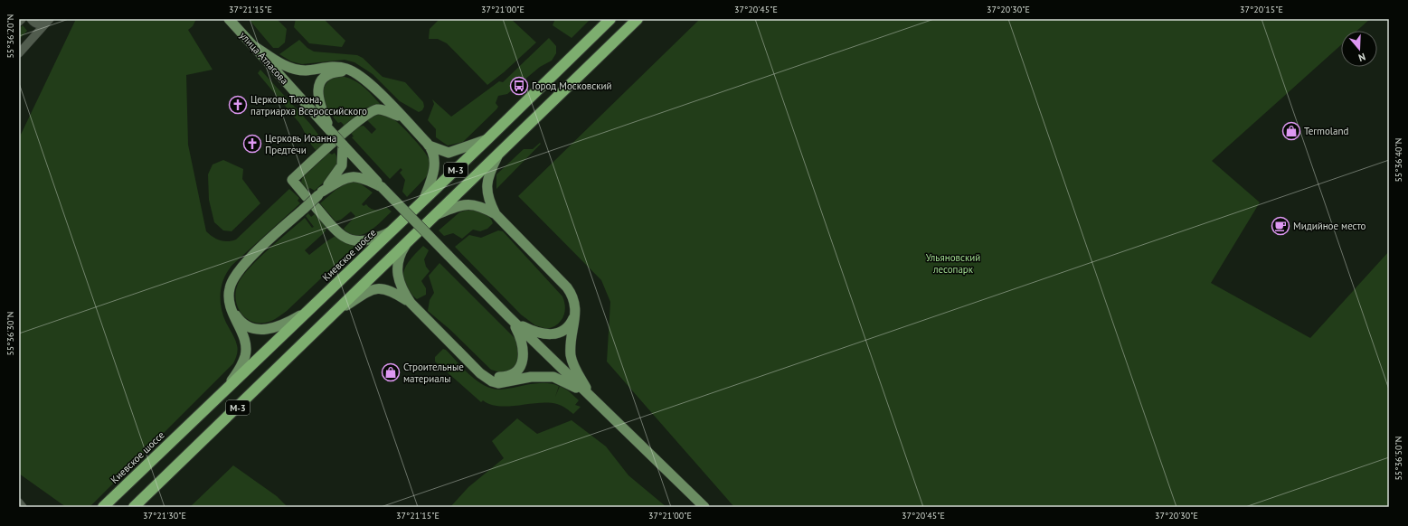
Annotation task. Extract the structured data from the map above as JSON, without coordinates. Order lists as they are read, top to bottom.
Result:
{
  "streets": {
    "highway": ["М-3", "Киевское шоссе"],
    "main road": ["улица Атласова"]
  },
  "parks": ["Ульяновский лесопарк"],
  "places": {
    "bus stop": ["Город Московский"],
    "church": ["Церковь Тихона, патриарха Всероссийского", "Церковь Иоанна Предтечи"],
    "shop": ["Termoland", "Строительные материалы"],
    "cafe": ["Мидийное место"]
  },
  "north": "bottom",
  "coordinates": [
    "37°21'15\"E",
    "37°21'00\"E",
    "37°20'45\"E",
    "37°20'30\"E",
    "37°20'15\"E",
    "55°36'20\"N",
    "55°36'40\"N",
    "55°36'30\"N",
    "55°36'50\"N",
    "37°21'30\"E"
  ]
}
